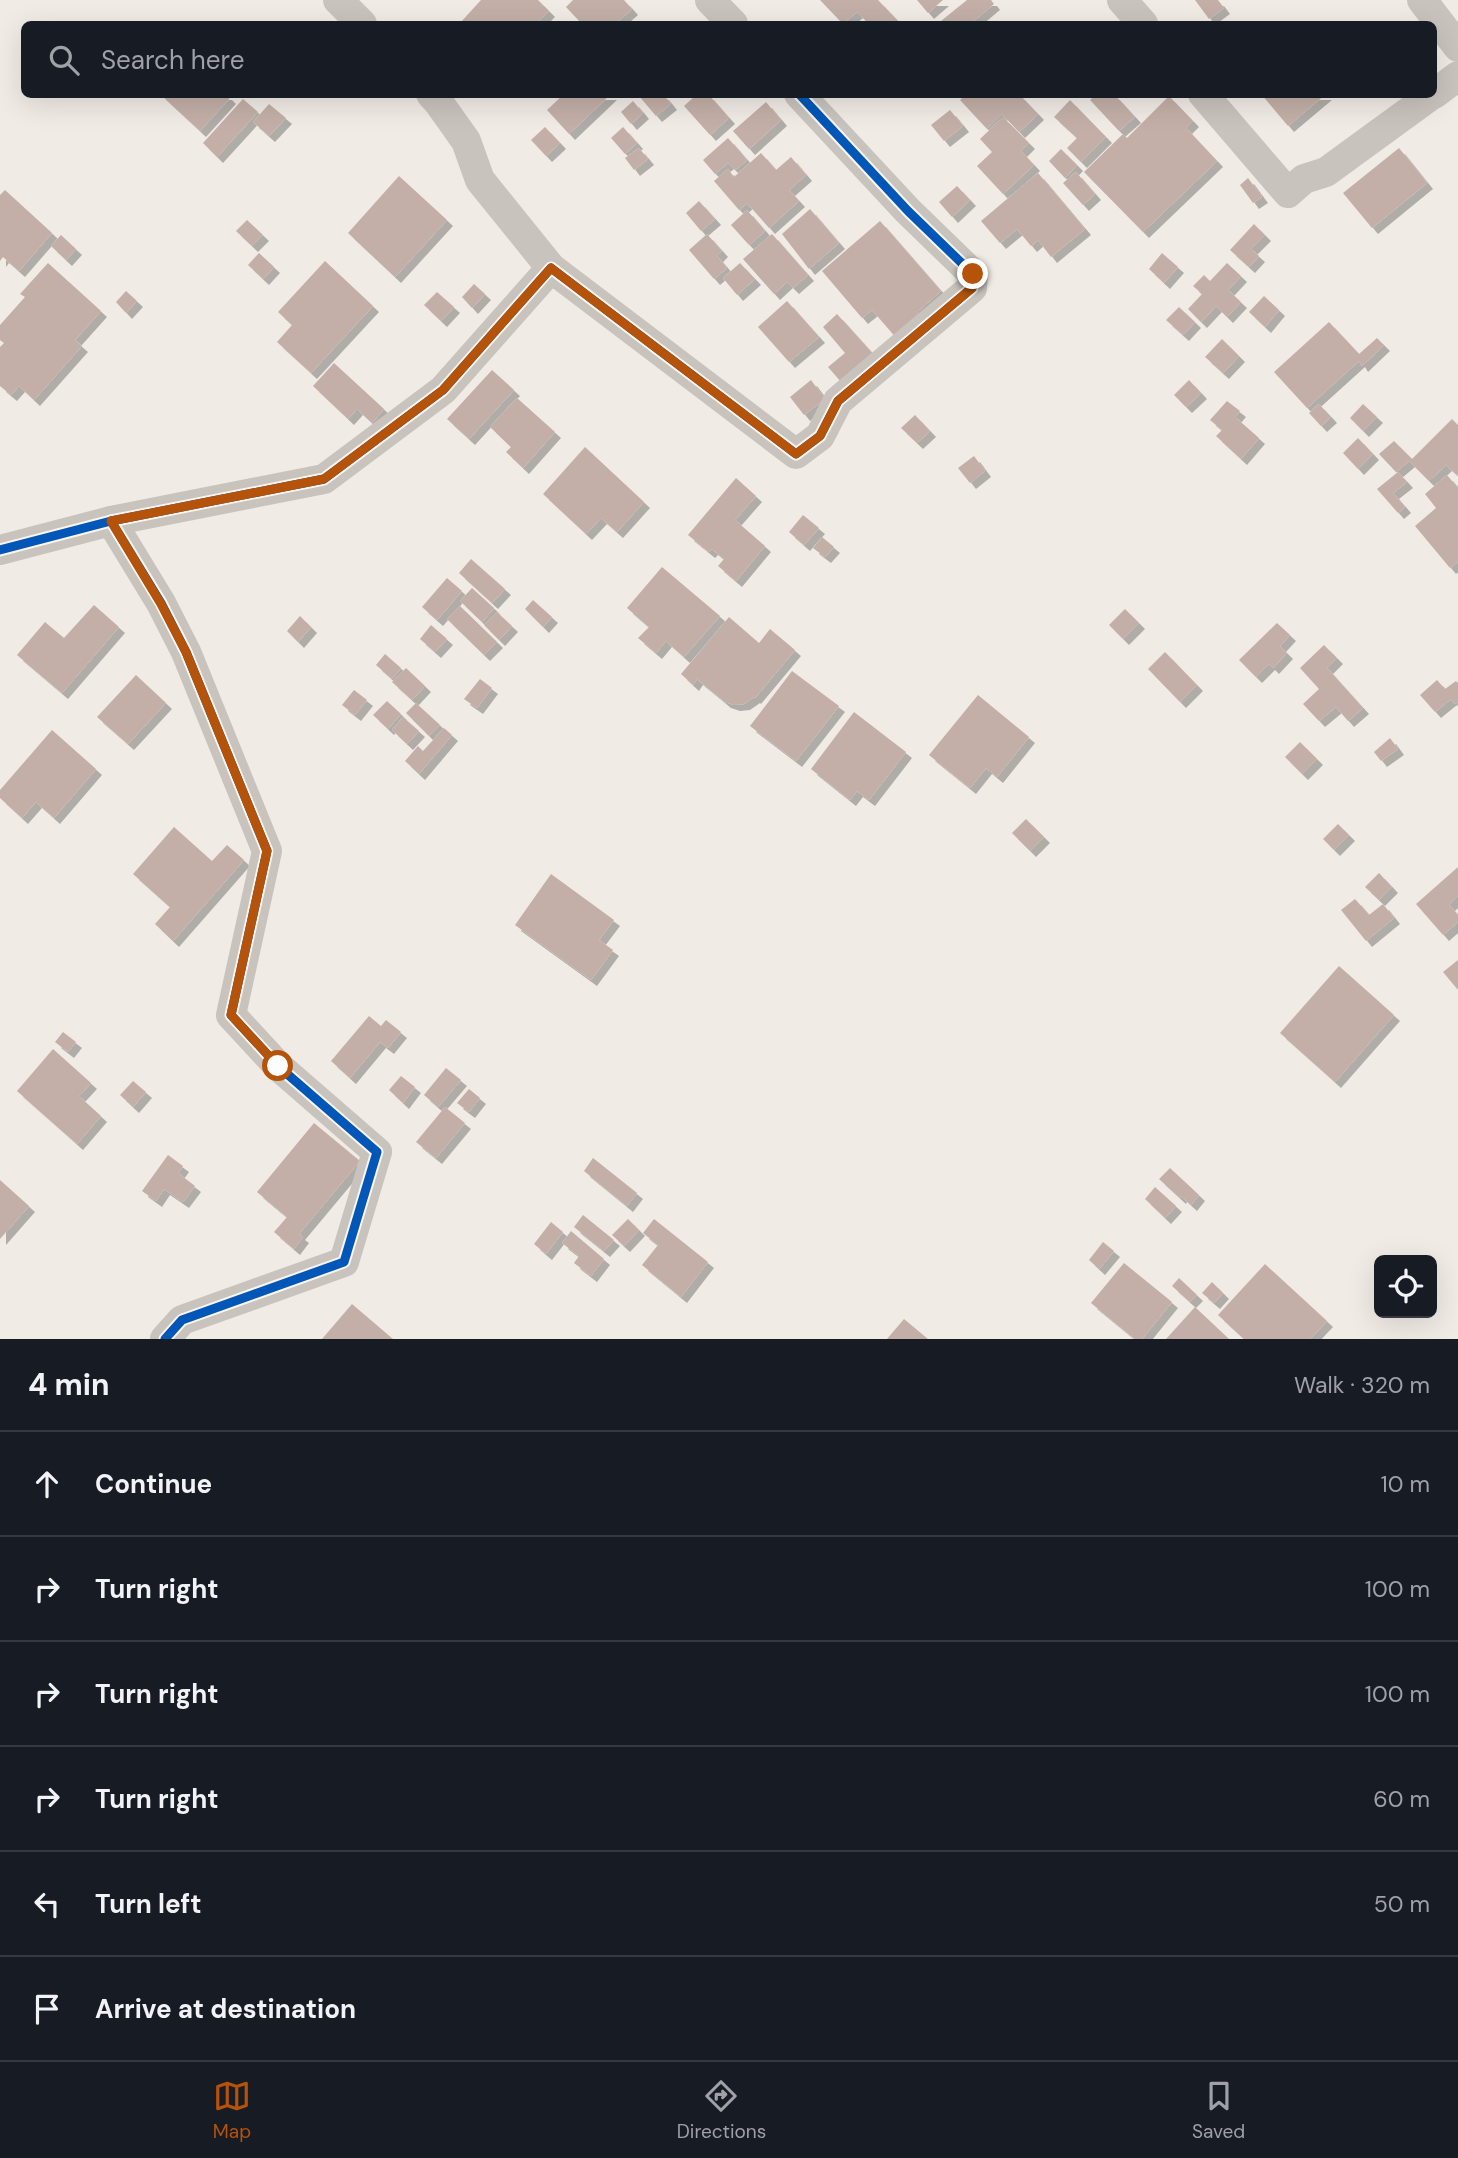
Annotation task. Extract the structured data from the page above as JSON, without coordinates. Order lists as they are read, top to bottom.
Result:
{
  "page": {
    "search": "Search here",
    "heading": ["4 min", "Walk · 320 m"],
    "list": [
      ["Continue", "10 m"],
      ["Turn right", "100 m"],
      ["Turn right", "100 m"],
      ["Turn right", "60 m"],
      ["Turn left", "50 m"],
      "Arrive at destination"
    ],
    "nav": ["Map", "Directions", "Saved"]
  }
}
